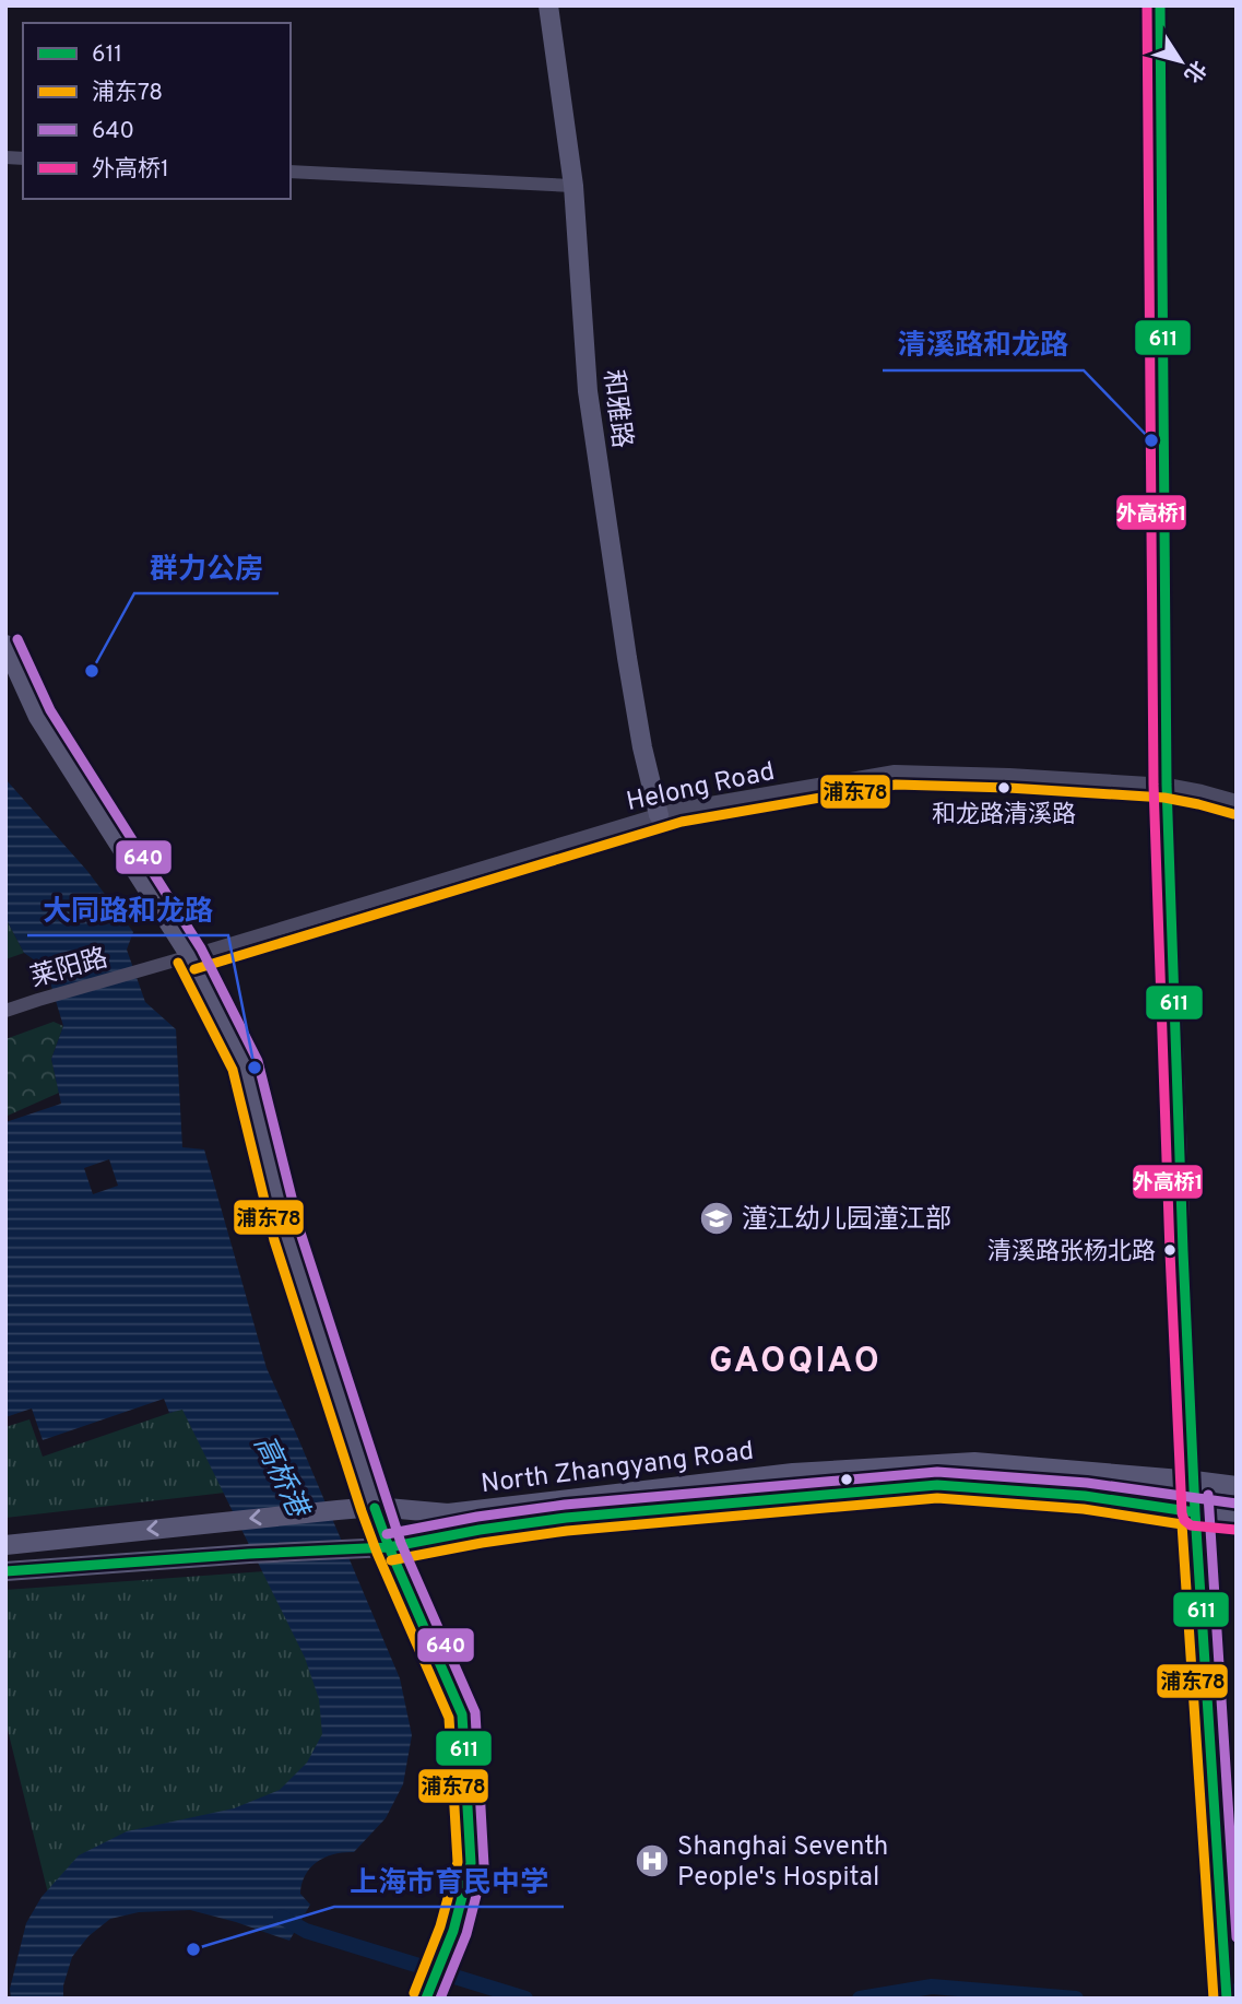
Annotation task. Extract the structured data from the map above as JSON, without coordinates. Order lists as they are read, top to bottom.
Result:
{
  "streets": {
    "main road": ["和雅路", "North Zhangyang Road"],
    "street": ["Helong Road", "莱阳路"]
  },
  "crossings": [
    ["和雅路", "Helong Road"],
    ["Helong Road", "莱阳路"]
  ],
  "districts": ["GAOQIAO"],
  "water": ["高桥港"],
  "places": {
    "other": [
      "清溪路和龙路",
      "群力公房",
      "和龙路清溪路",
      "大同路和龙路",
      "清溪路张杨北路",
      "上海市育民中学"
    ],
    "school or university": ["潼江幼儿园潼江部"],
    "hospital": ["Shanghai Seventh People's Hospital"]
  },
  "lines": [
    "transit line 611",
    "transit line 外高桥1",
    "transit line 640",
    "transit line 浦东78"
  ],
  "legend": [
    "611",
    "浦东78",
    "640",
    "外高桥1"
  ],
  "north": "bottom right"
}
